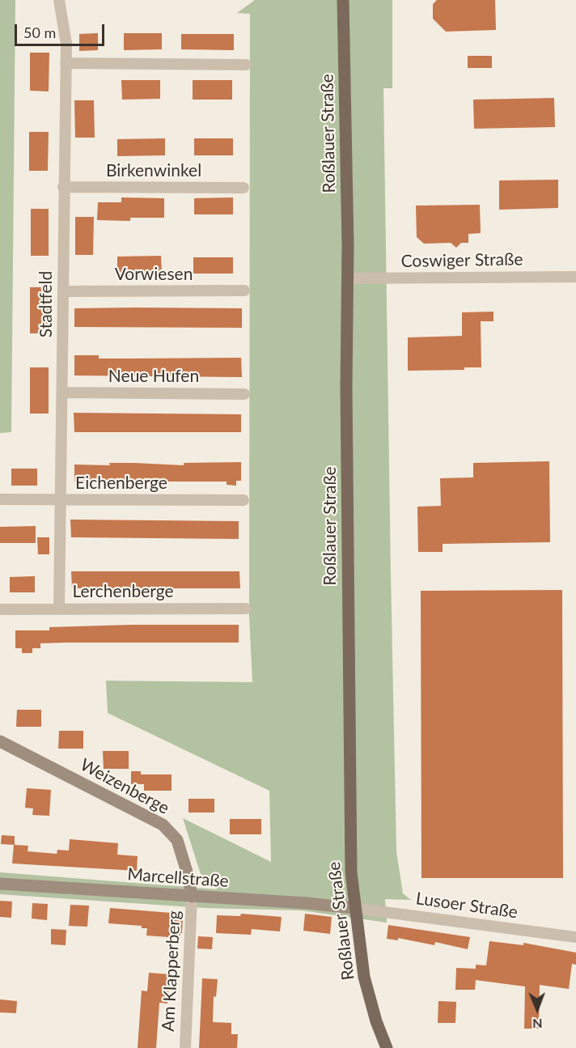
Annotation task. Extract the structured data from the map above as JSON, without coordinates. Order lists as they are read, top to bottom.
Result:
{
  "streets": {
    "main road": ["Roßlauer Straße"],
    "street": [
      "Birkenwinkel",
      "Coswiger Straße",
      "Vorwiesen",
      "Stadtfeld",
      "Neue Hufen",
      "Eichenberge",
      "Lerchenberge",
      "Weizenberge",
      "Marcellstraße",
      "Lusoer Straße",
      "Am Klapperberg"
    ]
  },
  "crossings": [
    ["Roßlauer Straße", "Coswiger Straße"],
    ["Roßlauer Straße", "Marcellstraße"],
    ["Roßlauer Straße", "Lusoer Straße"],
    ["Birkenwinkel", "Stadtfeld"],
    ["Vorwiesen", "Stadtfeld"],
    ["Stadtfeld", "Neue Hufen"],
    ["Stadtfeld", "Eichenberge"],
    ["Stadtfeld", "Lerchenberge"],
    ["Weizenberge", "Marcellstraße"],
    ["Weizenberge", "Am Klapperberg"],
    ["Marcellstraße", "Lusoer Straße"],
    ["Marcellstraße", "Am Klapperberg"]
  ],
  "scale_bar": "50 m",
  "north": "bottom"
}
